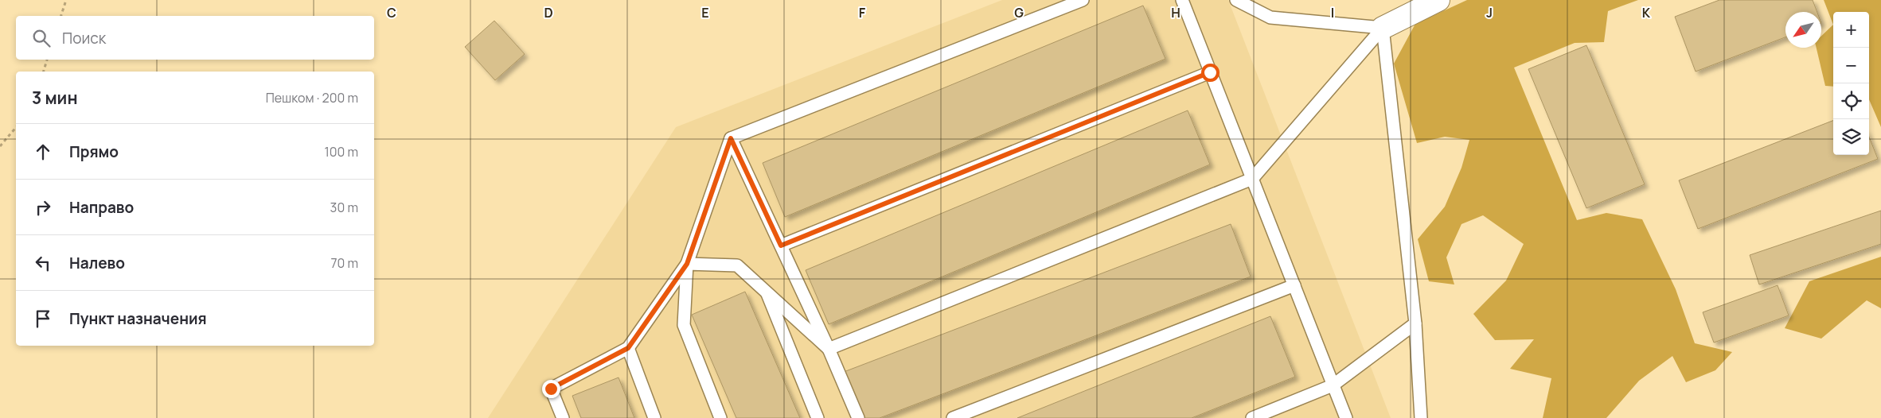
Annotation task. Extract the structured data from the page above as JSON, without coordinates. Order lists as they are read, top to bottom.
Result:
{
  "north": "bottom left",
  "page": {
    "map_buttons": ["+", "−"],
    "search": "Поиск",
    "heading": ["3 мин", "Пешком · 200 m"],
    "list": [
      ["Прямо", "100 m"],
      ["Направо", "30 m"],
      ["Налево", "70 m"],
      "Пункт назначения"
    ]
  },
  "grid": {
    "columns": [
      "C",
      "D",
      "E",
      "F",
      "G",
      "H",
      "I",
      "J",
      "K"
    ]
  }
}
